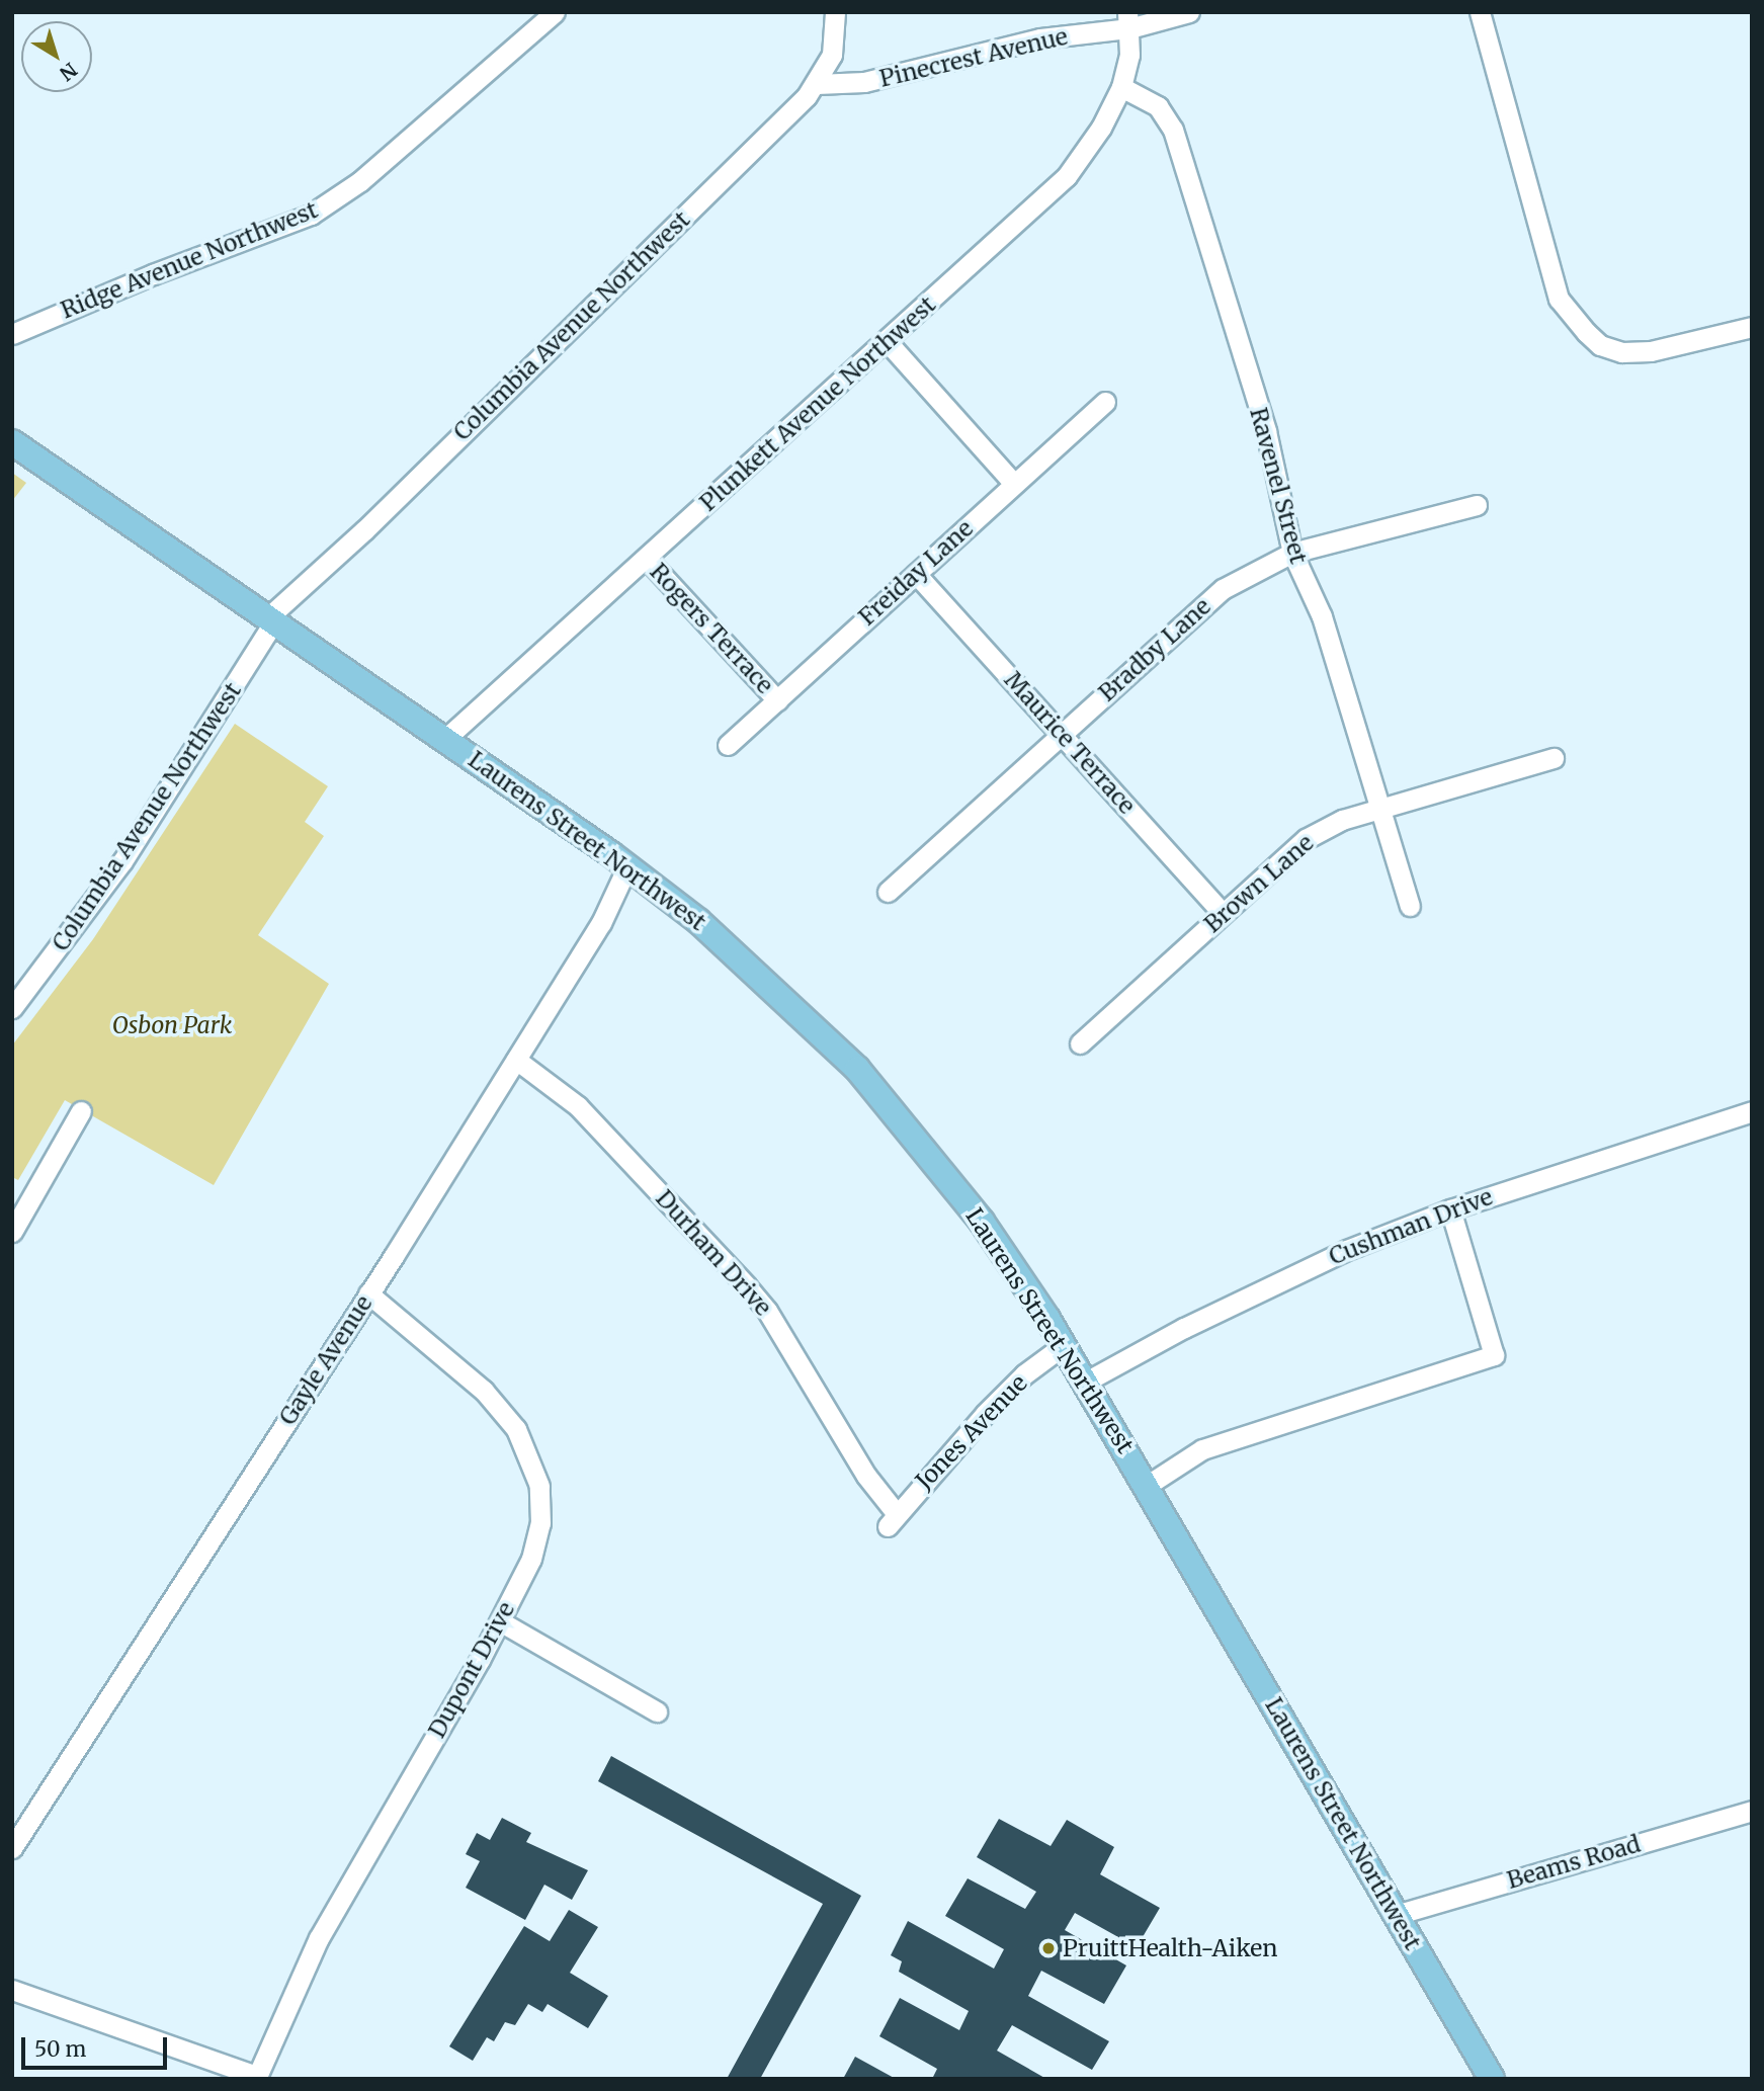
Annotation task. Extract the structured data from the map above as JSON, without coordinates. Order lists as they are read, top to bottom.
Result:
{
  "streets": {
    "main road": ["Laurens Street Northwest"],
    "street": [
      "Pinecrest Avenue",
      "Ridge Avenue Northwest",
      "Columbia Avenue Northwest",
      "Plunkett Avenue Northwest",
      "Ravenel Street",
      "Freiday Lane",
      "Rogers Terrace",
      "Bradby Lane",
      "Maurice Terrace",
      "Brown Lane",
      "Cushman Drive",
      "Durham Drive",
      "Gayle Avenue",
      "Jones Avenue",
      "Dupont Drive",
      "Beams Road"
    ]
  },
  "crossings": [
    ["Pinecrest Avenue", "Columbia Avenue Northwest"],
    ["Pinecrest Avenue", "Plunkett Avenue Northwest"],
    ["Columbia Avenue Northwest", "Laurens Street Northwest"],
    ["Plunkett Avenue Northwest", "Ravenel Street"],
    ["Plunkett Avenue Northwest", "Rogers Terrace"],
    ["Plunkett Avenue Northwest", "Laurens Street Northwest"],
    ["Ravenel Street", "Bradby Lane"],
    ["Ravenel Street", "Brown Lane"],
    ["Freiday Lane", "Rogers Terrace"],
    ["Freiday Lane", "Maurice Terrace"],
    ["Bradby Lane", "Maurice Terrace"],
    ["Maurice Terrace", "Brown Lane"],
    ["Laurens Street Northwest", "Cushman Drive"],
    ["Laurens Street Northwest", "Gayle Avenue"],
    ["Laurens Street Northwest", "Jones Avenue"],
    ["Laurens Street Northwest", "Beams Road"],
    ["Durham Drive", "Gayle Avenue"],
    ["Durham Drive", "Jones Avenue"],
    ["Gayle Avenue", "Dupont Drive"]
  ],
  "parks": ["Osbon Park"],
  "places": ["PruittHealth-Aiken"],
  "scale_bar": "50 m",
  "north": "bottom right"
}
